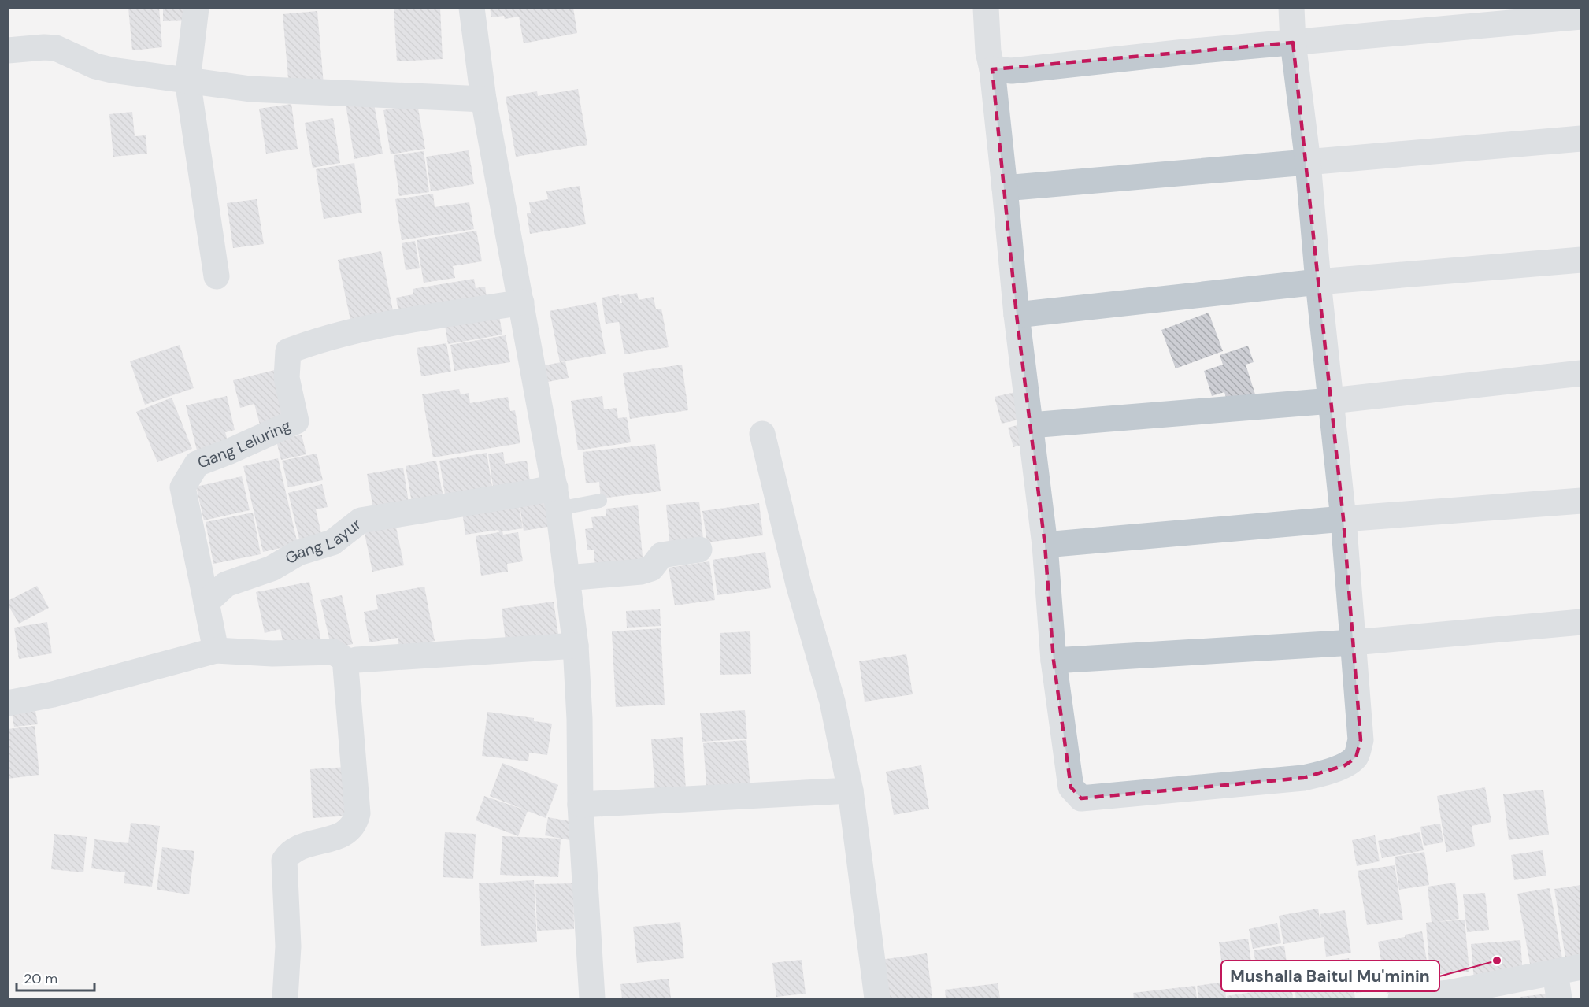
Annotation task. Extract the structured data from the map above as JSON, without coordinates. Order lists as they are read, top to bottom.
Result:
{
  "streets": {
    "street": ["Gang Leluring", "Gang Layur"]
  },
  "crossings": [
    ["Gang Leluring", "Gang Layur"]
  ],
  "places": ["Mushalla Baitul Mu'minin"],
  "scale_bar": "20 m"
}
